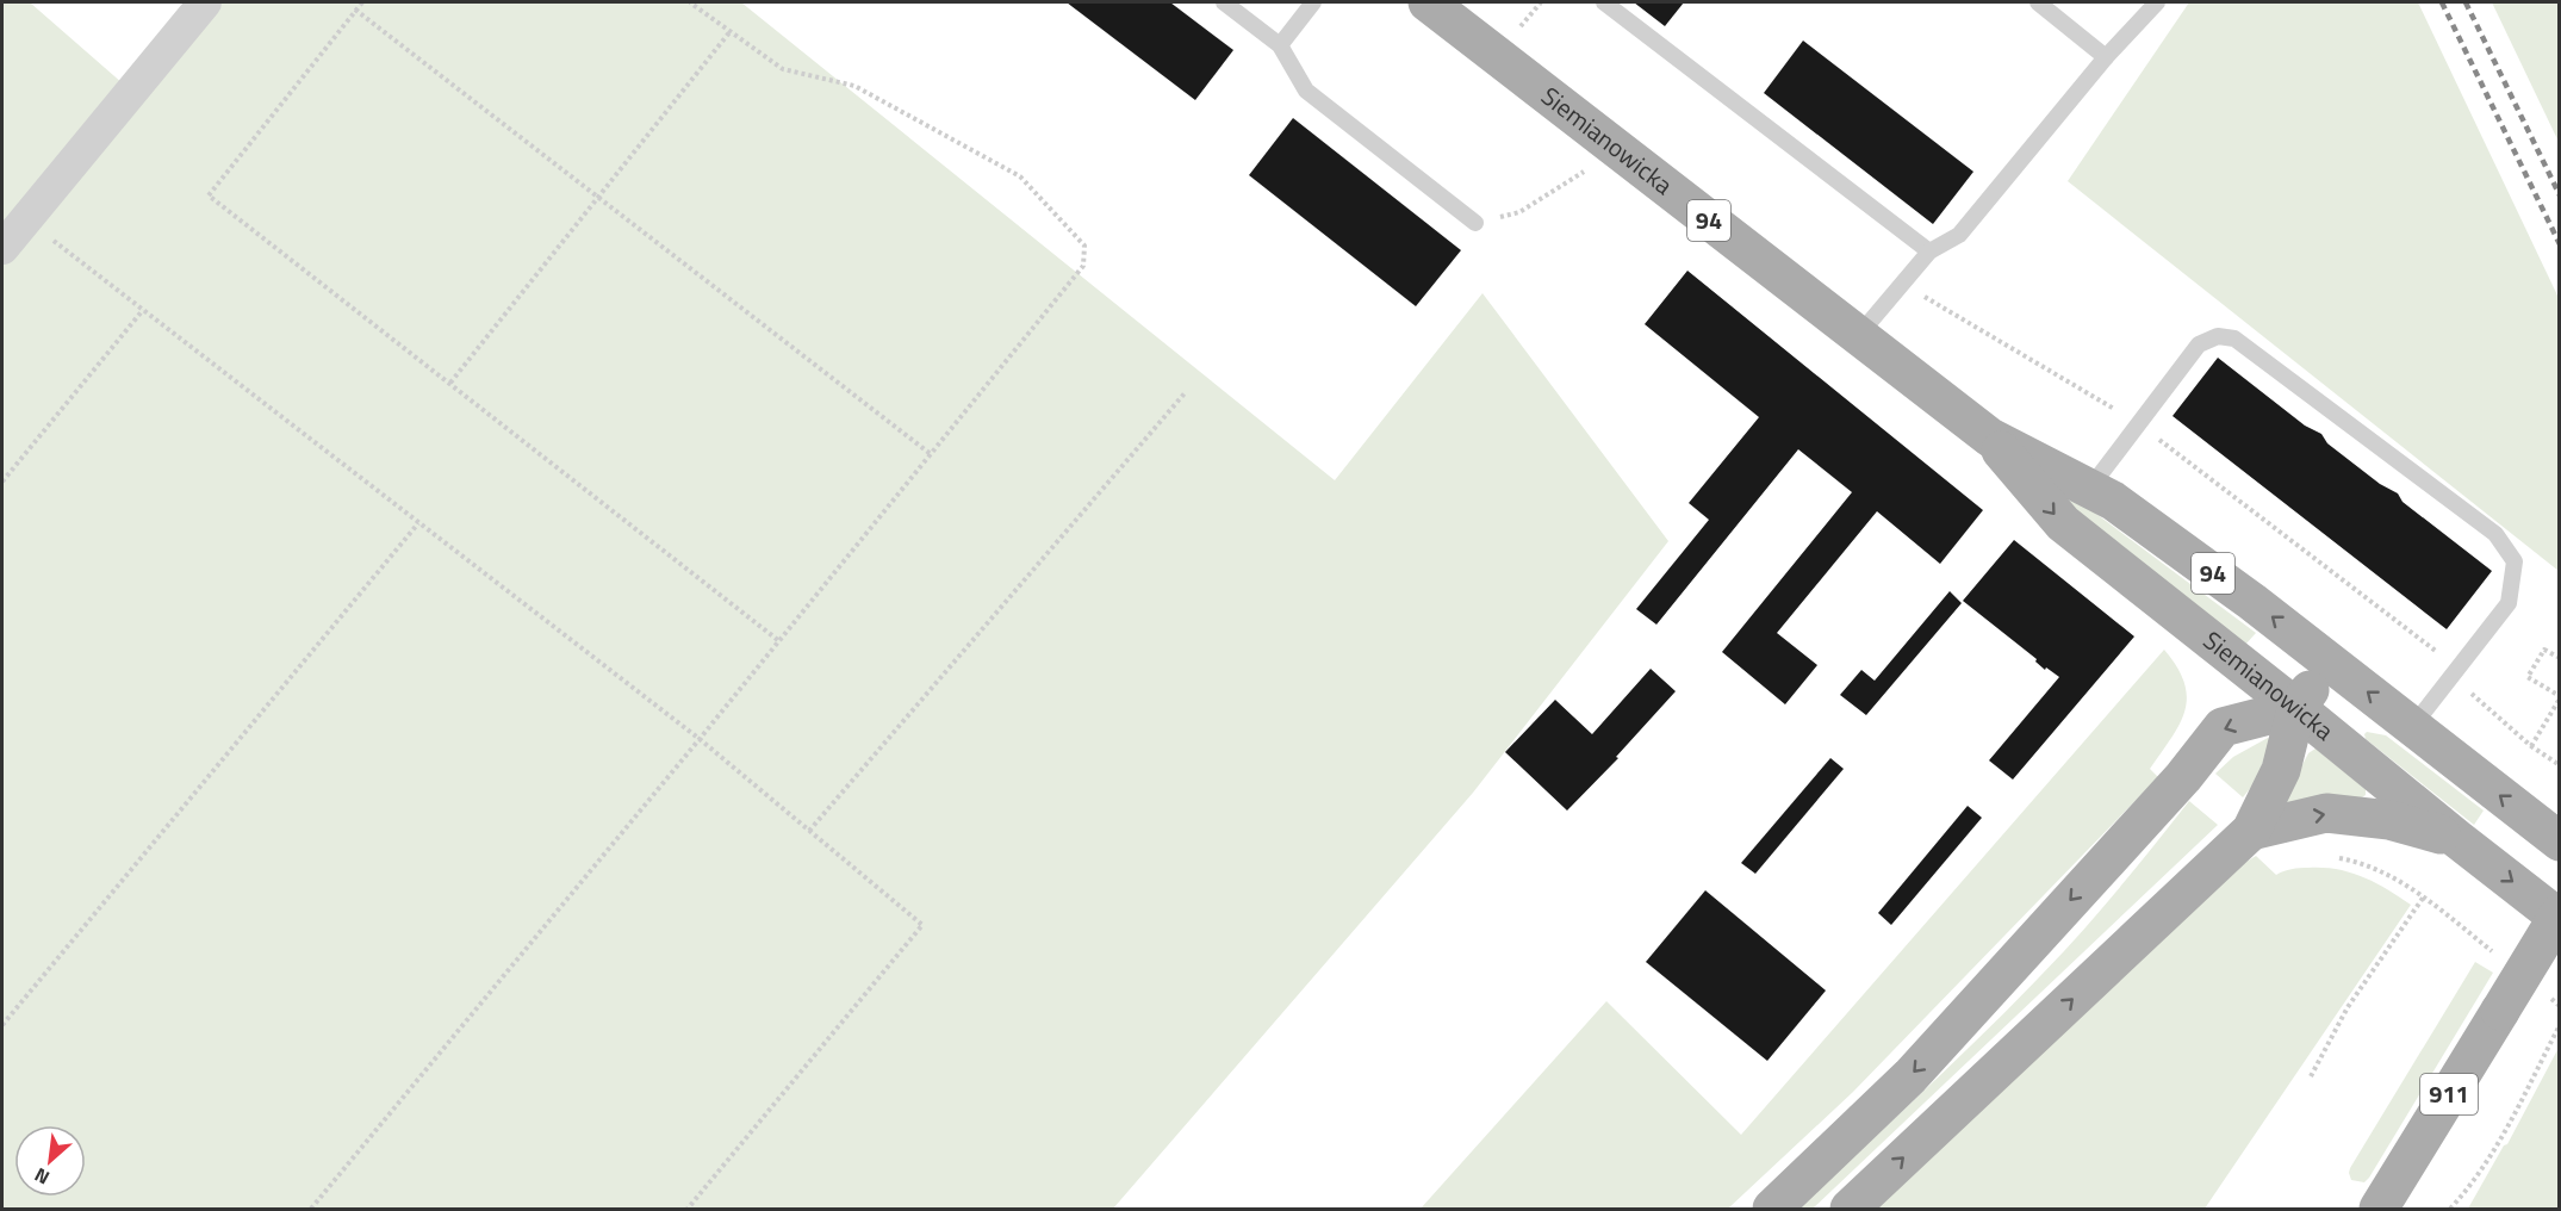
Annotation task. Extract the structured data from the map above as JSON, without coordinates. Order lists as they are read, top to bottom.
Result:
{
  "streets": {
    "main road": ["Siemianowicka", "94", "911"]
  },
  "crossings": [
    ["Siemianowicka", "911"]
  ],
  "north": "bottom left"
}
